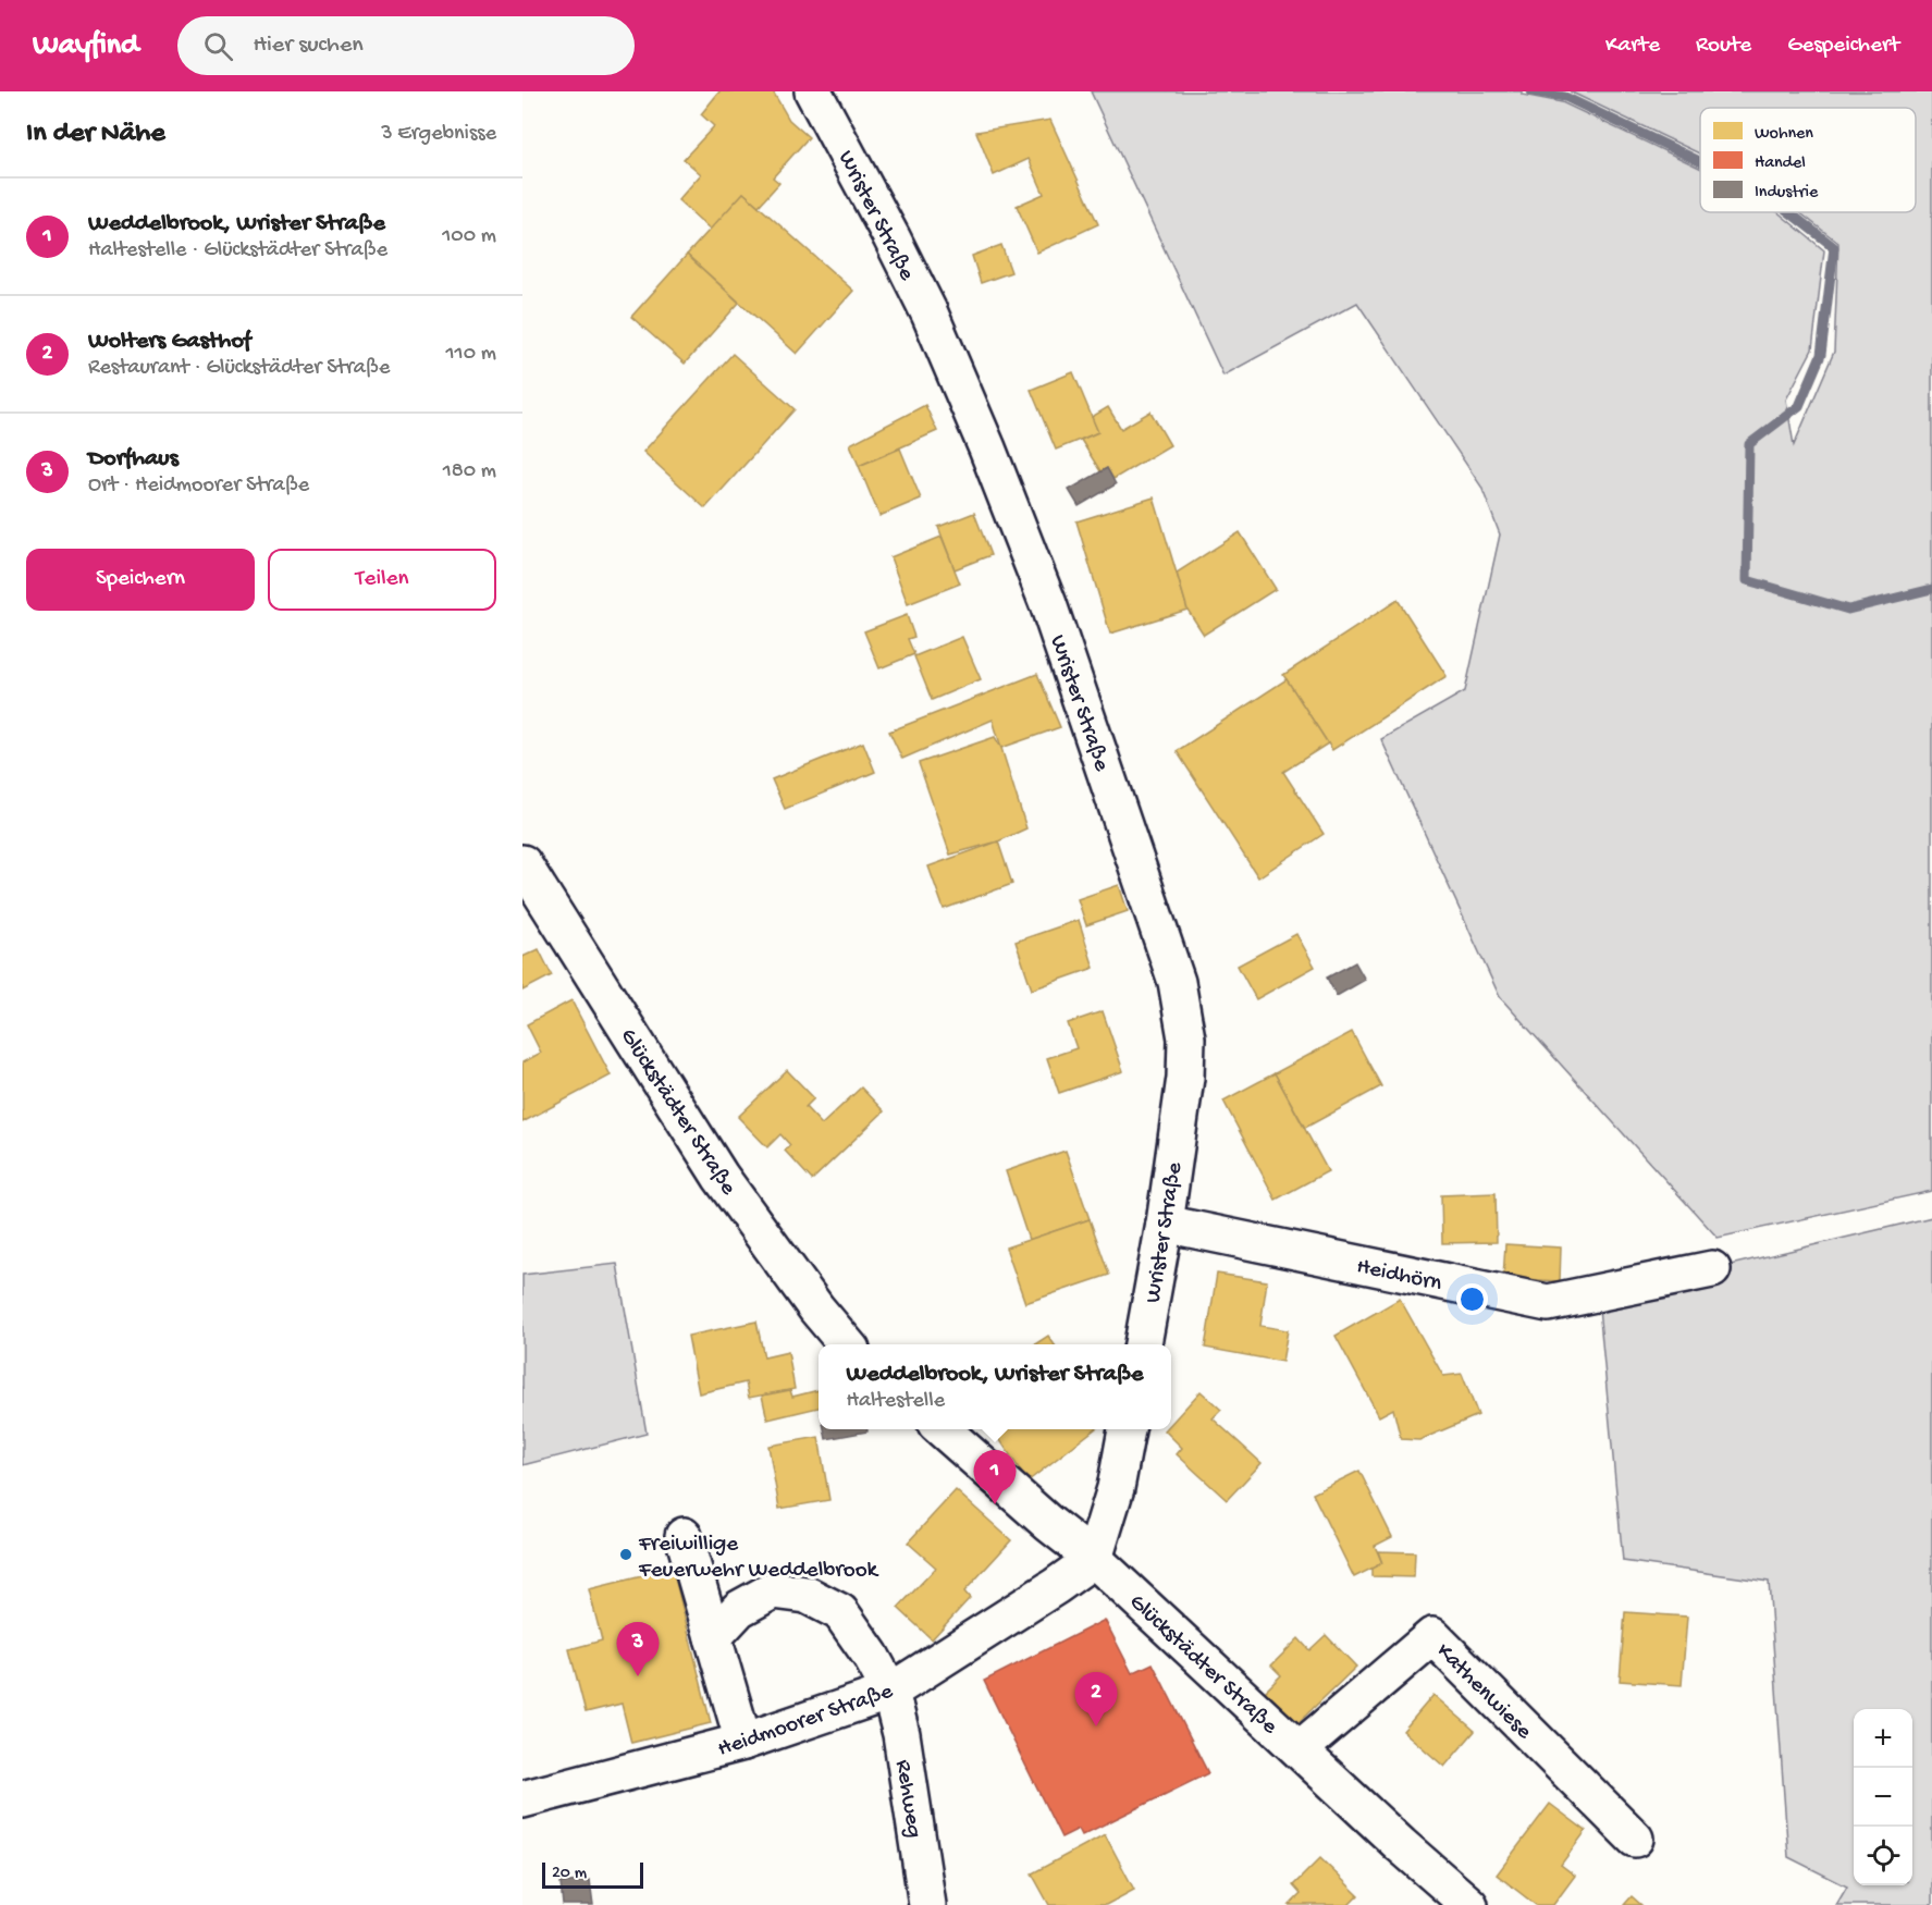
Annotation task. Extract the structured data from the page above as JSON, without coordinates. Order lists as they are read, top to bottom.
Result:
{
  "streets": {
    "street": [
      "Wrister Straße",
      "Glückstädter Straße",
      "Heidhörn",
      "Kathenwiese",
      "Heidmoorer Straße",
      "Rehweg"
    ]
  },
  "crossings": [
    ["Wrister Straße", "Heidhörn"],
    ["Glückstädter Straße", "Kathenwiese"],
    ["Glückstädter Straße", "Heidmoorer Straße"],
    ["Heidmoorer Straße", "Rehweg"]
  ],
  "places": ["Freiwillige Feuerwehr Weddelbrook"],
  "legend": ["Wohnen", "Handel", "Industrie"],
  "scale_bar": "20 m",
  "page": {
    "header": "Wayfind",
    "search": "Hier suchen",
    "nav": ["Karte", "Route", "Gespeichert"],
    "heading": ["In der Nähe", "3 Ergebnisse"],
    "list": [
      {
        "mark": "1",
        "name": "Weddelbrook, Wrister Straße",
        "note": "Haltestelle · Glückstädter Straße",
        "value": "100 m"
      },
      {
        "mark": "2",
        "name": "Wolters Gasthof",
        "note": "Restaurant · Glückstädter Straße",
        "value": "110 m"
      },
      {
        "mark": "3",
        "name": "Dorfhaus",
        "note": "Ort · Heidmoorer Straße",
        "value": "180 m"
      }
    ],
    "buttons": ["Speichern", "Teilen"],
    "popup": ["Weddelbrook, Wrister Straße", "Haltestelle"],
    "pins": ["1", "3", "2"],
    "map_buttons": ["+", "−"],
    "scale": "20 m"
  }
}
